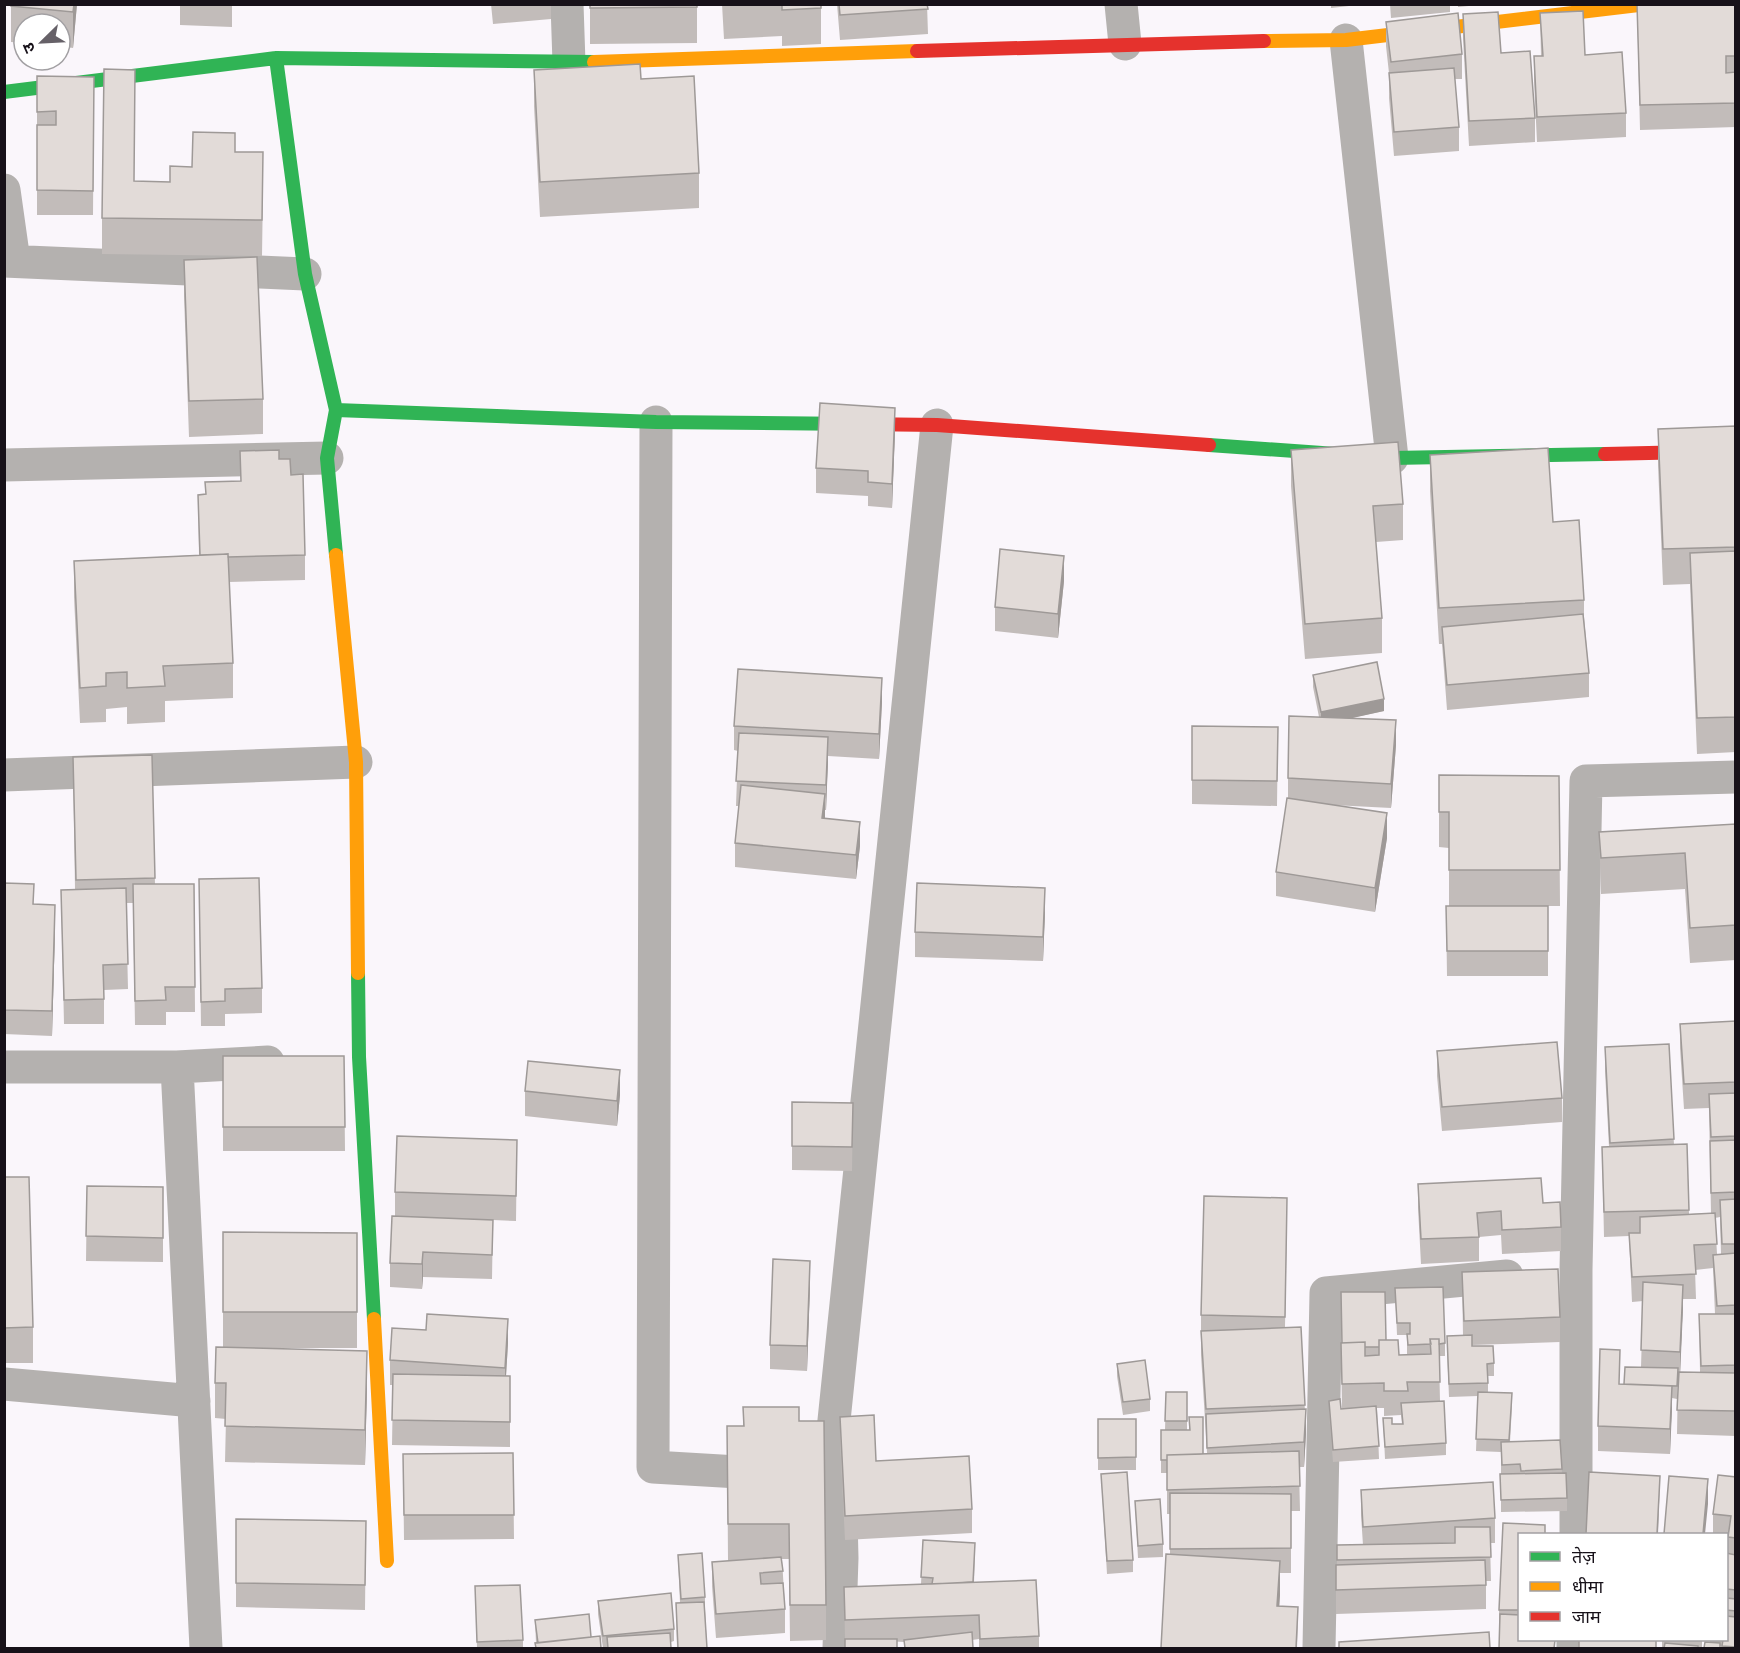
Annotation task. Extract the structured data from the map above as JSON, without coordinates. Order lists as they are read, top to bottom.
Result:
{
  "legend": ["तेज़", "धीमा", "जाम"],
  "north": "bottom left"
}
